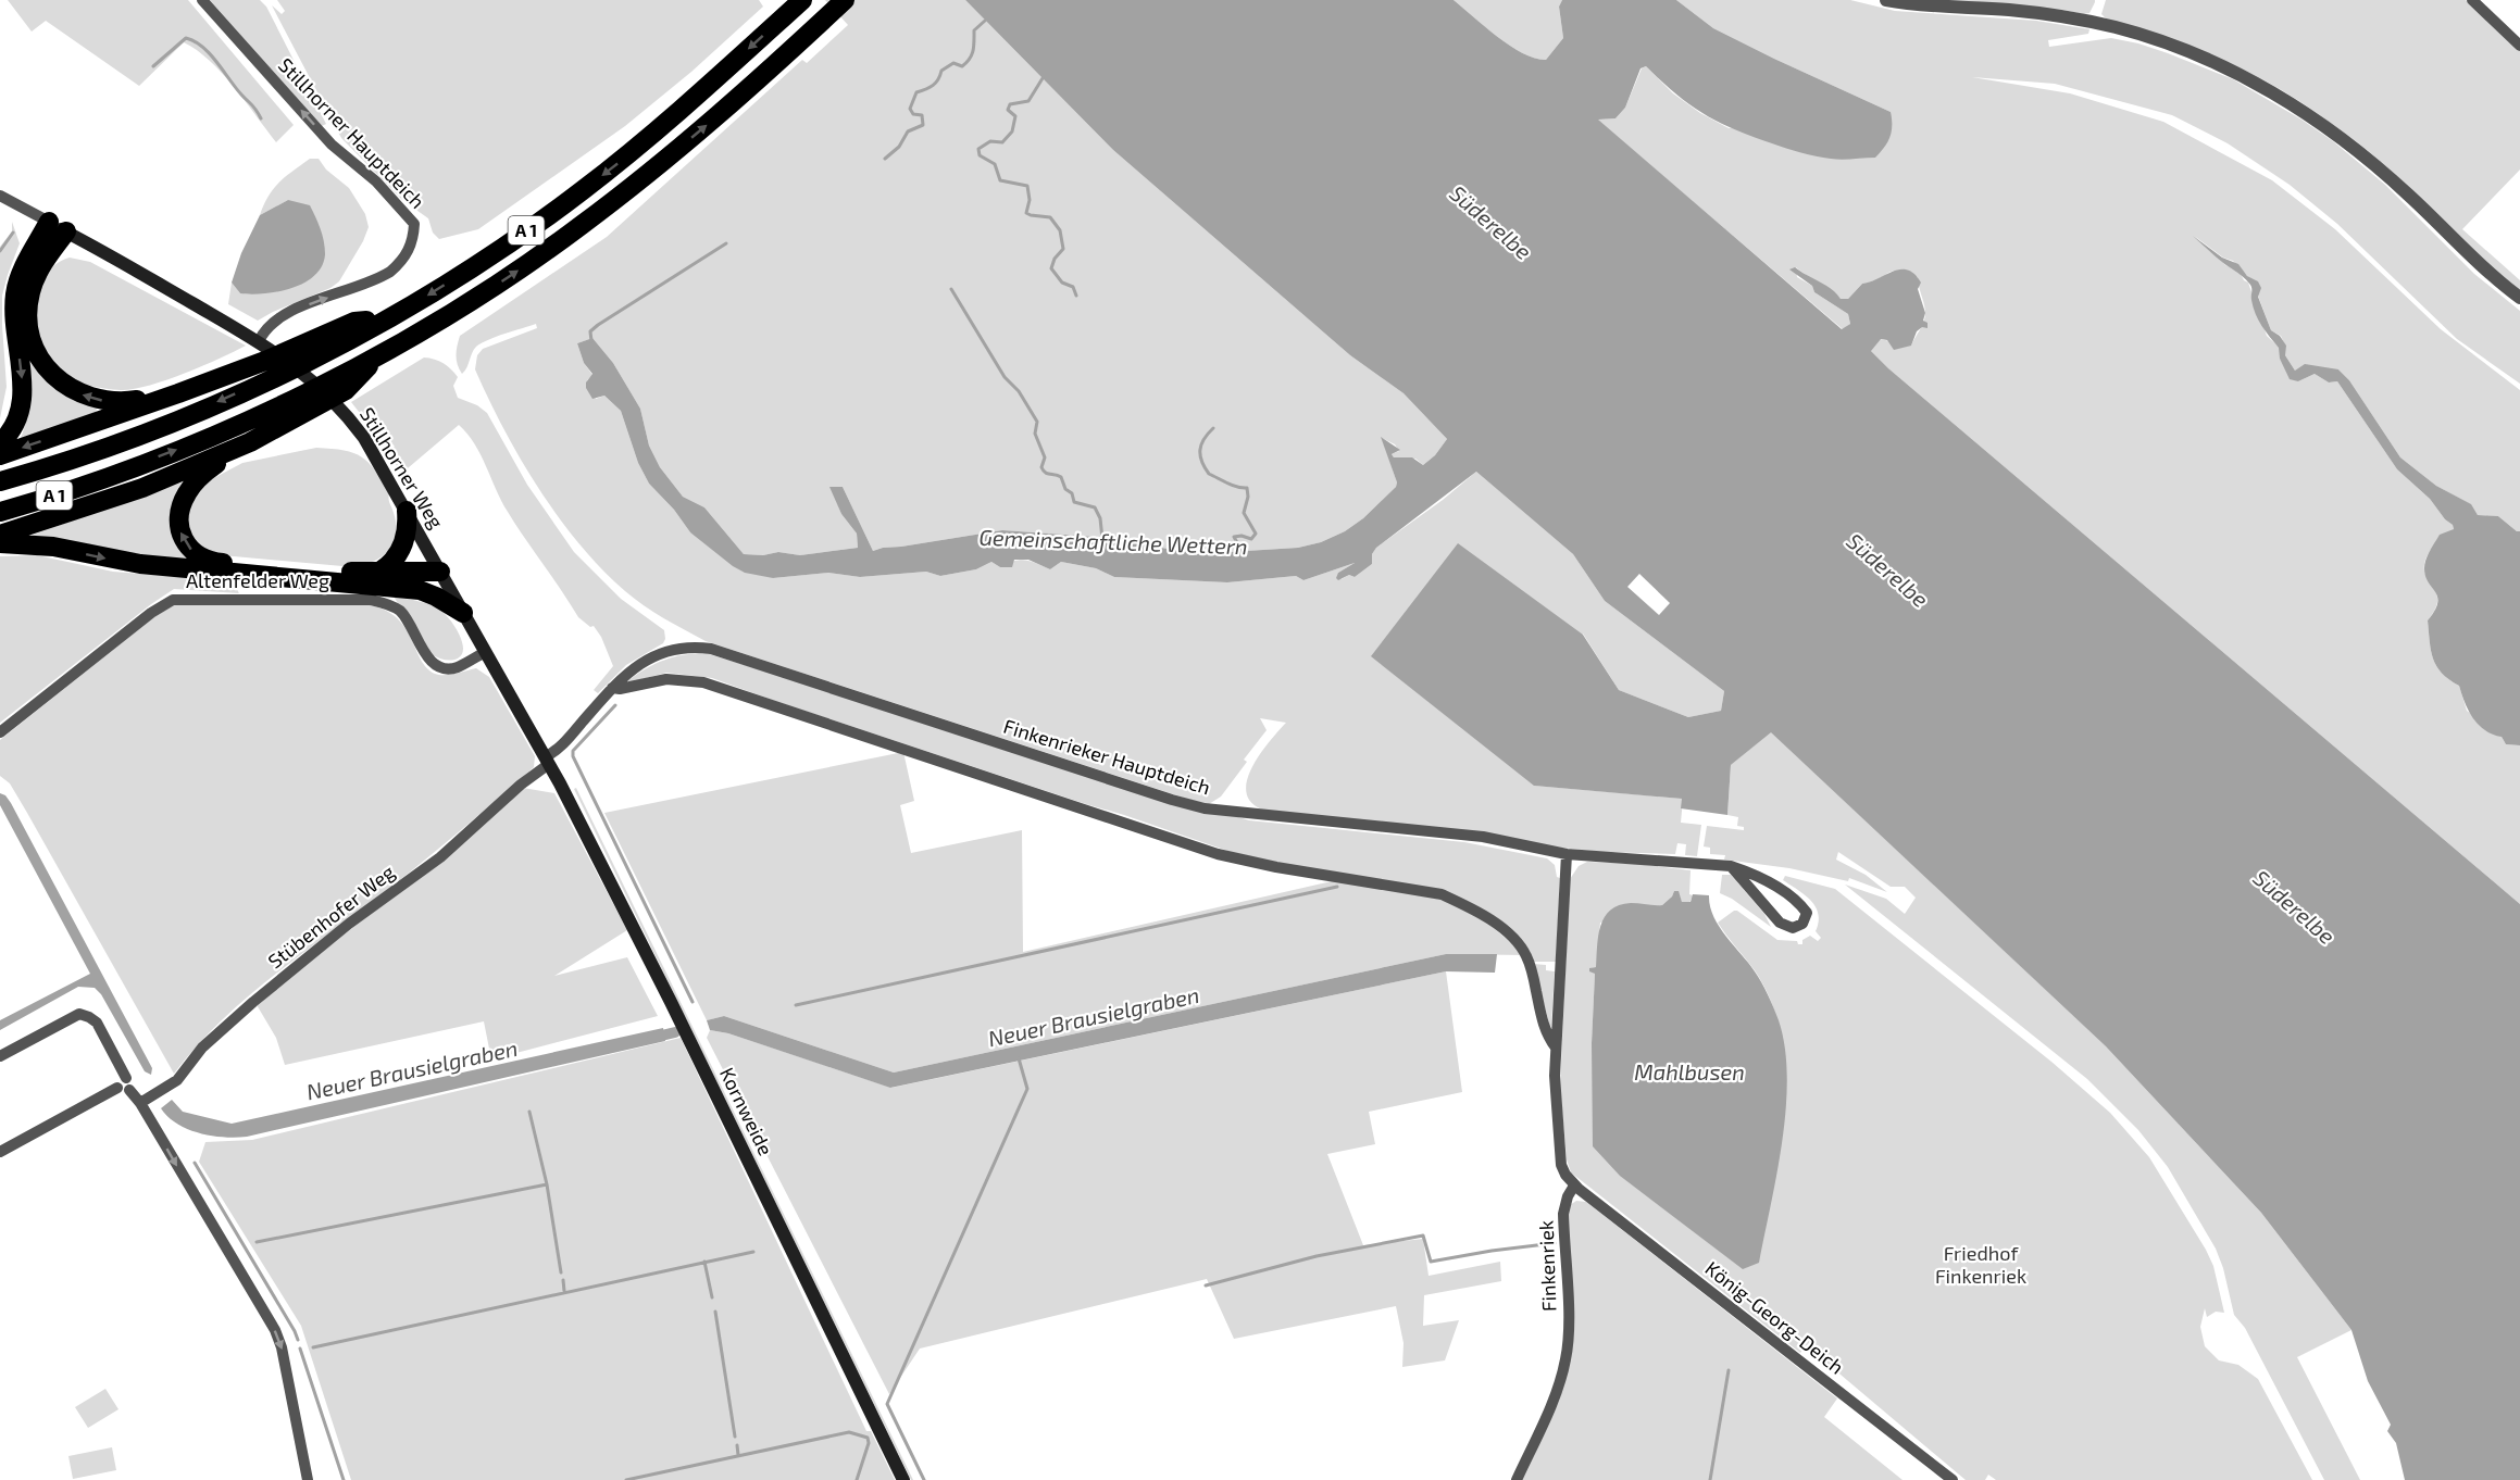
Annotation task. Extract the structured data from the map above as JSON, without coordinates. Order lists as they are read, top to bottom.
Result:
{
  "streets": {
    "highway": ["A 1"],
    "main road": ["Stillhorner Weg", "Kornweide"],
    "street": [
      "Stillhorner Hauptdeich",
      "Altenfelder Weg",
      "Finkenrieker Hauptdeich",
      "Stübenhofer Weg",
      "Finkenriek",
      "König-Georg-Deich"
    ]
  },
  "crossings": [
    ["Stillhorner Hauptdeich", "Stillhorner Weg"],
    ["Stillhorner Weg", "Altenfelder Weg"],
    ["Stillhorner Weg", "Finkenrieker Hauptdeich"],
    ["Stillhorner Weg", "Stübenhofer Weg"],
    ["Stillhorner Weg", "Kornweide"],
    ["Finkenrieker Hauptdeich", "Stübenhofer Weg"],
    ["Finkenrieker Hauptdeich", "Kornweide"],
    ["Stübenhofer Weg", "Kornweide"],
    ["Finkenriek", "König-Georg-Deich"]
  ],
  "water": [
    "Süderelbe",
    "Gemeinschaftliche Wettern",
    "Neuer Brausielgraben",
    "Mahlbusen"
  ],
  "parks": ["Friedhof Finkenriek"]
}
